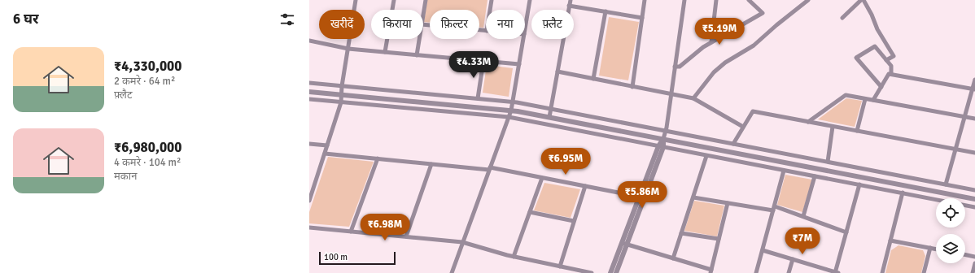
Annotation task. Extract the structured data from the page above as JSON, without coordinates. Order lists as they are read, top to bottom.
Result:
{
  "scale_bar": "100 m",
  "page": {
    "heading": "6 घर",
    "chip": [
      "खरीदें",
      "किराया",
      "फ़िल्टर",
      "नया",
      "फ़्लैट"
    ],
    "price": [
      "₹5.19M",
      "₹4.33M",
      "₹6.95M",
      "₹5.86M",
      "₹6.98M",
      "₹7M"
    ],
    "list": [
      {
        "name": "₹4,330,000",
        "note": "2 कमरे · 64 m² · फ़्लैट"
      },
      {
        "name": "₹6,980,000",
        "note": "4 कमरे · 104 m² · मकान"
      }
    ],
    "scale": "100 m"
  }
}
